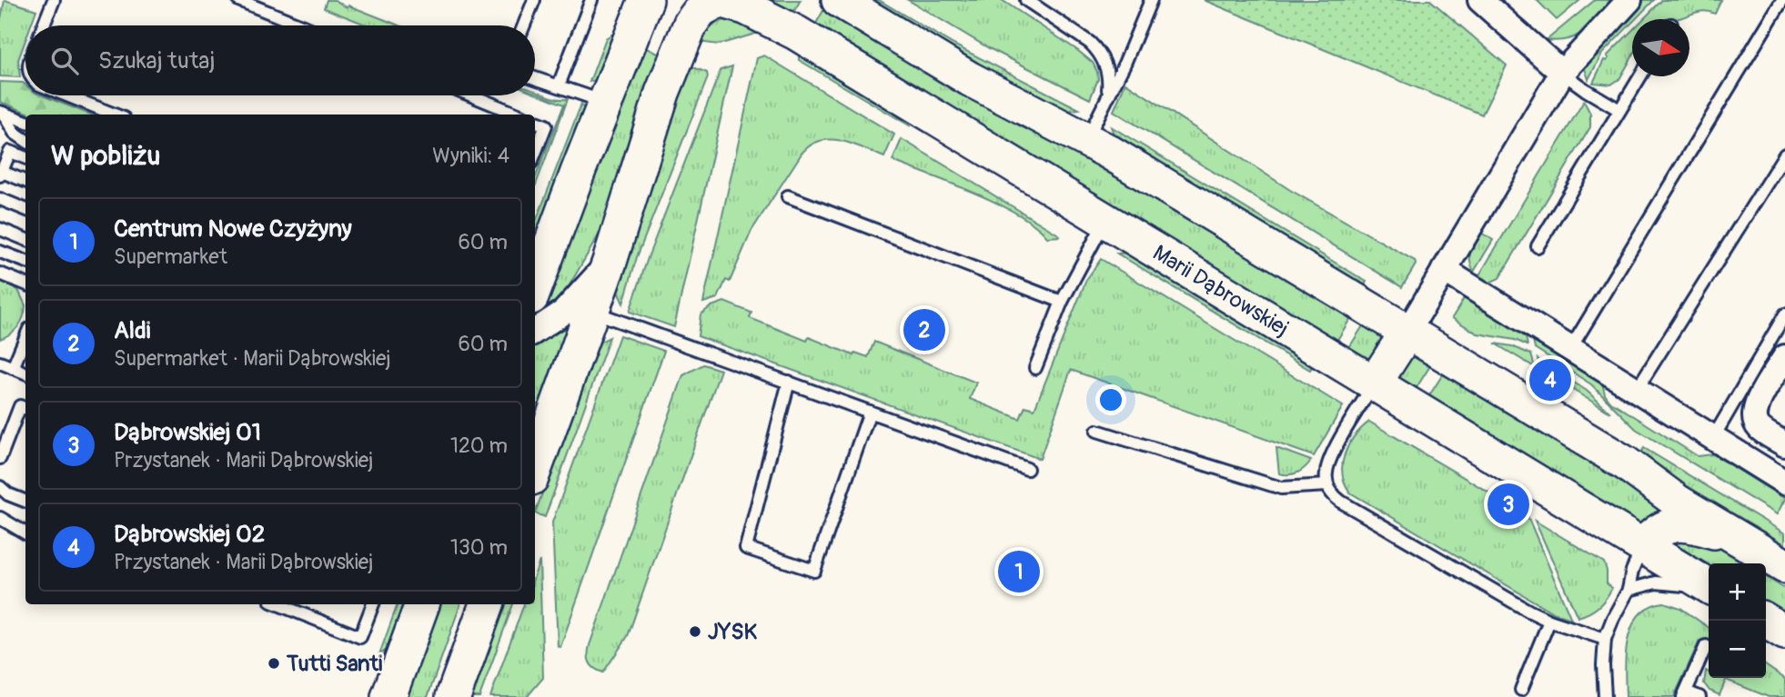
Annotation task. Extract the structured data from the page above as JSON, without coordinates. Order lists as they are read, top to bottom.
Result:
{
  "streets": {
    "street": ["Marii Dąbrowskiej"]
  },
  "places": ["JYSK", "Tutti Santi"],
  "north": "right",
  "page": {
    "search": "Szukaj tutaj",
    "heading": ["W pobliżu", "Wyniki: 4"],
    "list": [
      {
        "mark": "1",
        "name": "Centrum Nowe Czyżyny",
        "note": "Supermarket",
        "value": "60 m"
      },
      {
        "mark": "2",
        "name": "Aldi",
        "note": "Supermarket · Marii Dąbrowskiej",
        "value": "60 m"
      },
      {
        "mark": "3",
        "name": "Dąbrowskiej 01",
        "note": "Przystanek · Marii Dąbrowskiej",
        "value": "120 m"
      },
      {
        "mark": "4",
        "name": "Dąbrowskiej 02",
        "note": "Przystanek · Marii Dąbrowskiej",
        "value": "130 m"
      }
    ],
    "pins": [
      "2",
      "4",
      "3",
      "1"
    ],
    "map_buttons": ["+", "−"]
  }
}
